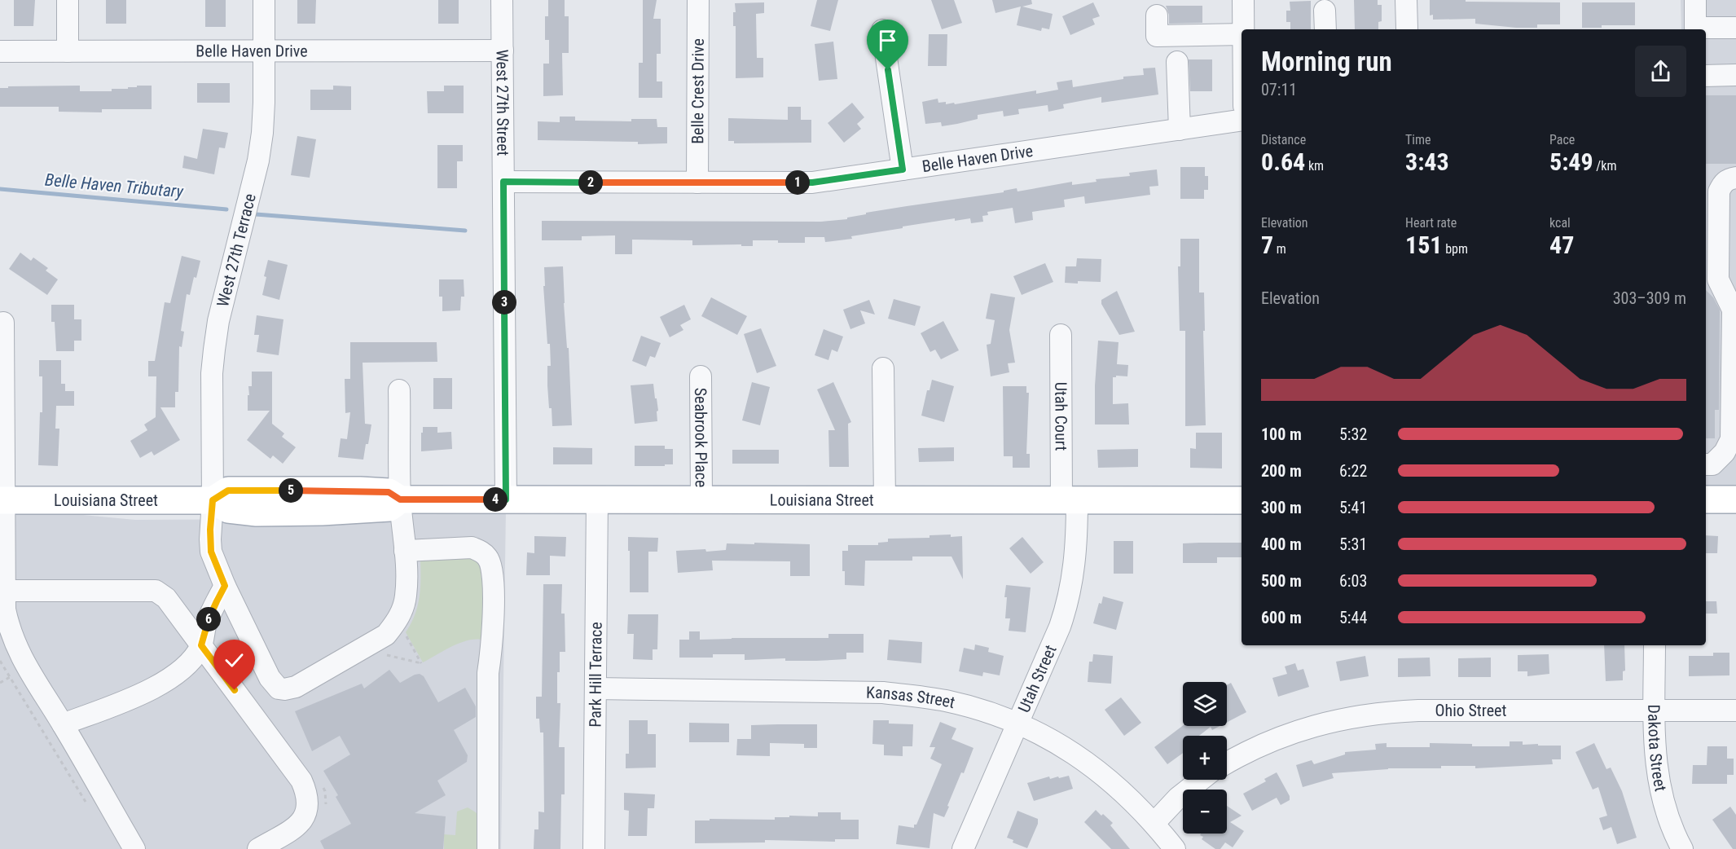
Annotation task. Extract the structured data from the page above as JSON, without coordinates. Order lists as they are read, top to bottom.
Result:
{
  "streets": {
    "main road": ["Louisiana Street"],
    "street": [
      "Belle Haven Drive",
      "Belle Crest Drive",
      "West 27th Street",
      "West 27th Terrace",
      "Utah Court",
      "Seabrook Place",
      "Park Hill Terrace",
      "Utah Street",
      "Kansas Street",
      "Ohio Street",
      "Dakota Street"
    ]
  },
  "crossings": [
    ["Belle Haven Drive", "Belle Crest Drive"],
    ["Belle Haven Drive", "West 27th Street"],
    ["Belle Haven Drive", "West 27th Terrace"],
    ["West 27th Street", "Louisiana Street"],
    ["West 27th Terrace", "Louisiana Street"],
    ["Utah Court", "Louisiana Street"],
    ["Utah Court", "Utah Street"],
    ["Seabrook Place", "Louisiana Street"],
    ["Louisiana Street", "Park Hill Terrace"],
    ["Louisiana Street", "Utah Street"],
    ["Park Hill Terrace", "Kansas Street"],
    ["Utah Street", "Kansas Street"],
    ["Ohio Street", "Dakota Street"]
  ],
  "water": ["Belle Haven Tributary"],
  "page": {
    "heading": ["Morning run", "07:11"],
    "stats": [
      ["Distance", "0.64 km"],
      ["Time", "3:43"],
      ["Pace", "5:49 /km"],
      ["Elevation", "7 m"],
      ["Heart rate", "151 bpm"],
      ["kcal", "47"]
    ],
    "pins": [
      "1",
      "2",
      "3",
      "5",
      "4",
      "6"
    ],
    "chart": ["Elevation", "303–309 m"],
    "list": [
      {
        "name": "100 m",
        "note": "5:32"
      },
      {
        "name": "200 m",
        "note": "6:22"
      },
      {
        "name": "300 m",
        "note": "5:41"
      },
      {
        "name": "400 m",
        "note": "5:31"
      },
      {
        "name": "500 m",
        "note": "6:03"
      },
      {
        "name": "600 m",
        "note": "5:44"
      }
    ],
    "map_buttons": ["+", "−"]
  }
}
